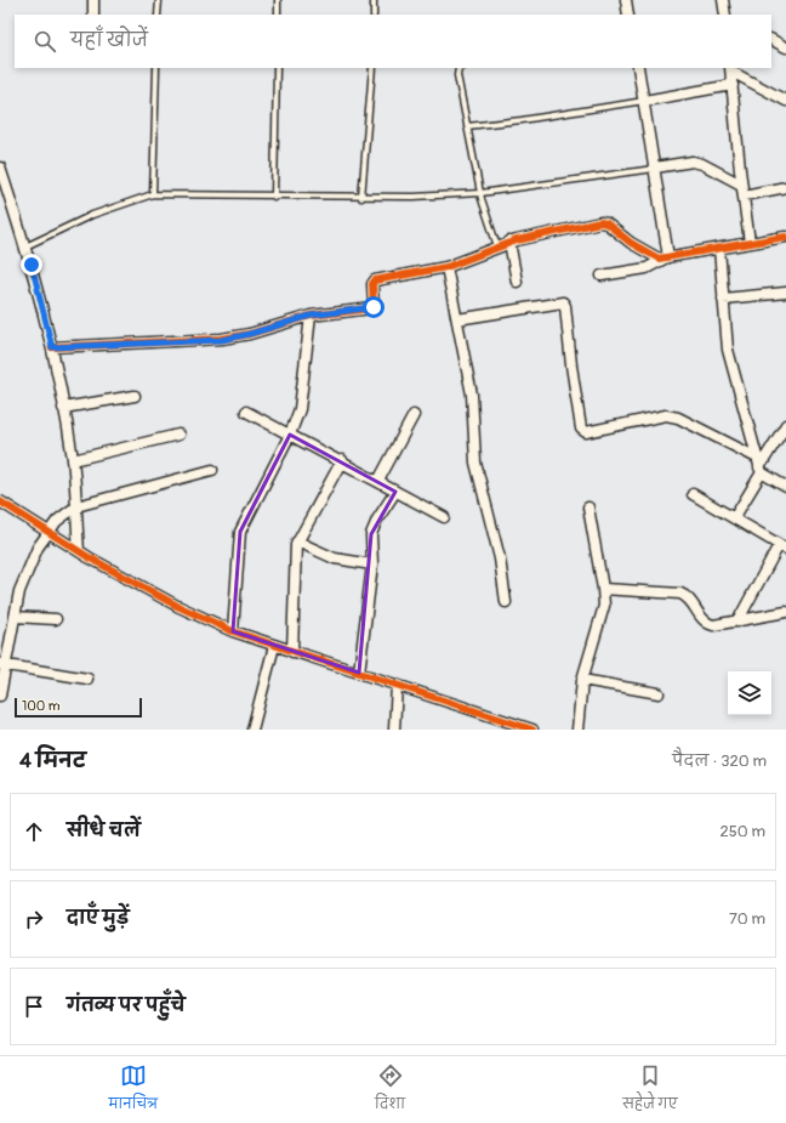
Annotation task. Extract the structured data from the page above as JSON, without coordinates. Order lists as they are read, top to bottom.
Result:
{
  "scale_bar": "100 m",
  "page": {
    "search": "यहाँ खोजें",
    "scale": "100 m",
    "heading": ["4 मिनट", "पैदल · 320 m"],
    "list": [
      ["सीधे चलें", "250 m"],
      ["दाएँ मुड़ें", "70 m"],
      "गंतव्य पर पहुँचे"
    ],
    "nav": ["मानचित्र", "दिशा", "सहेजे गए"]
  }
}
